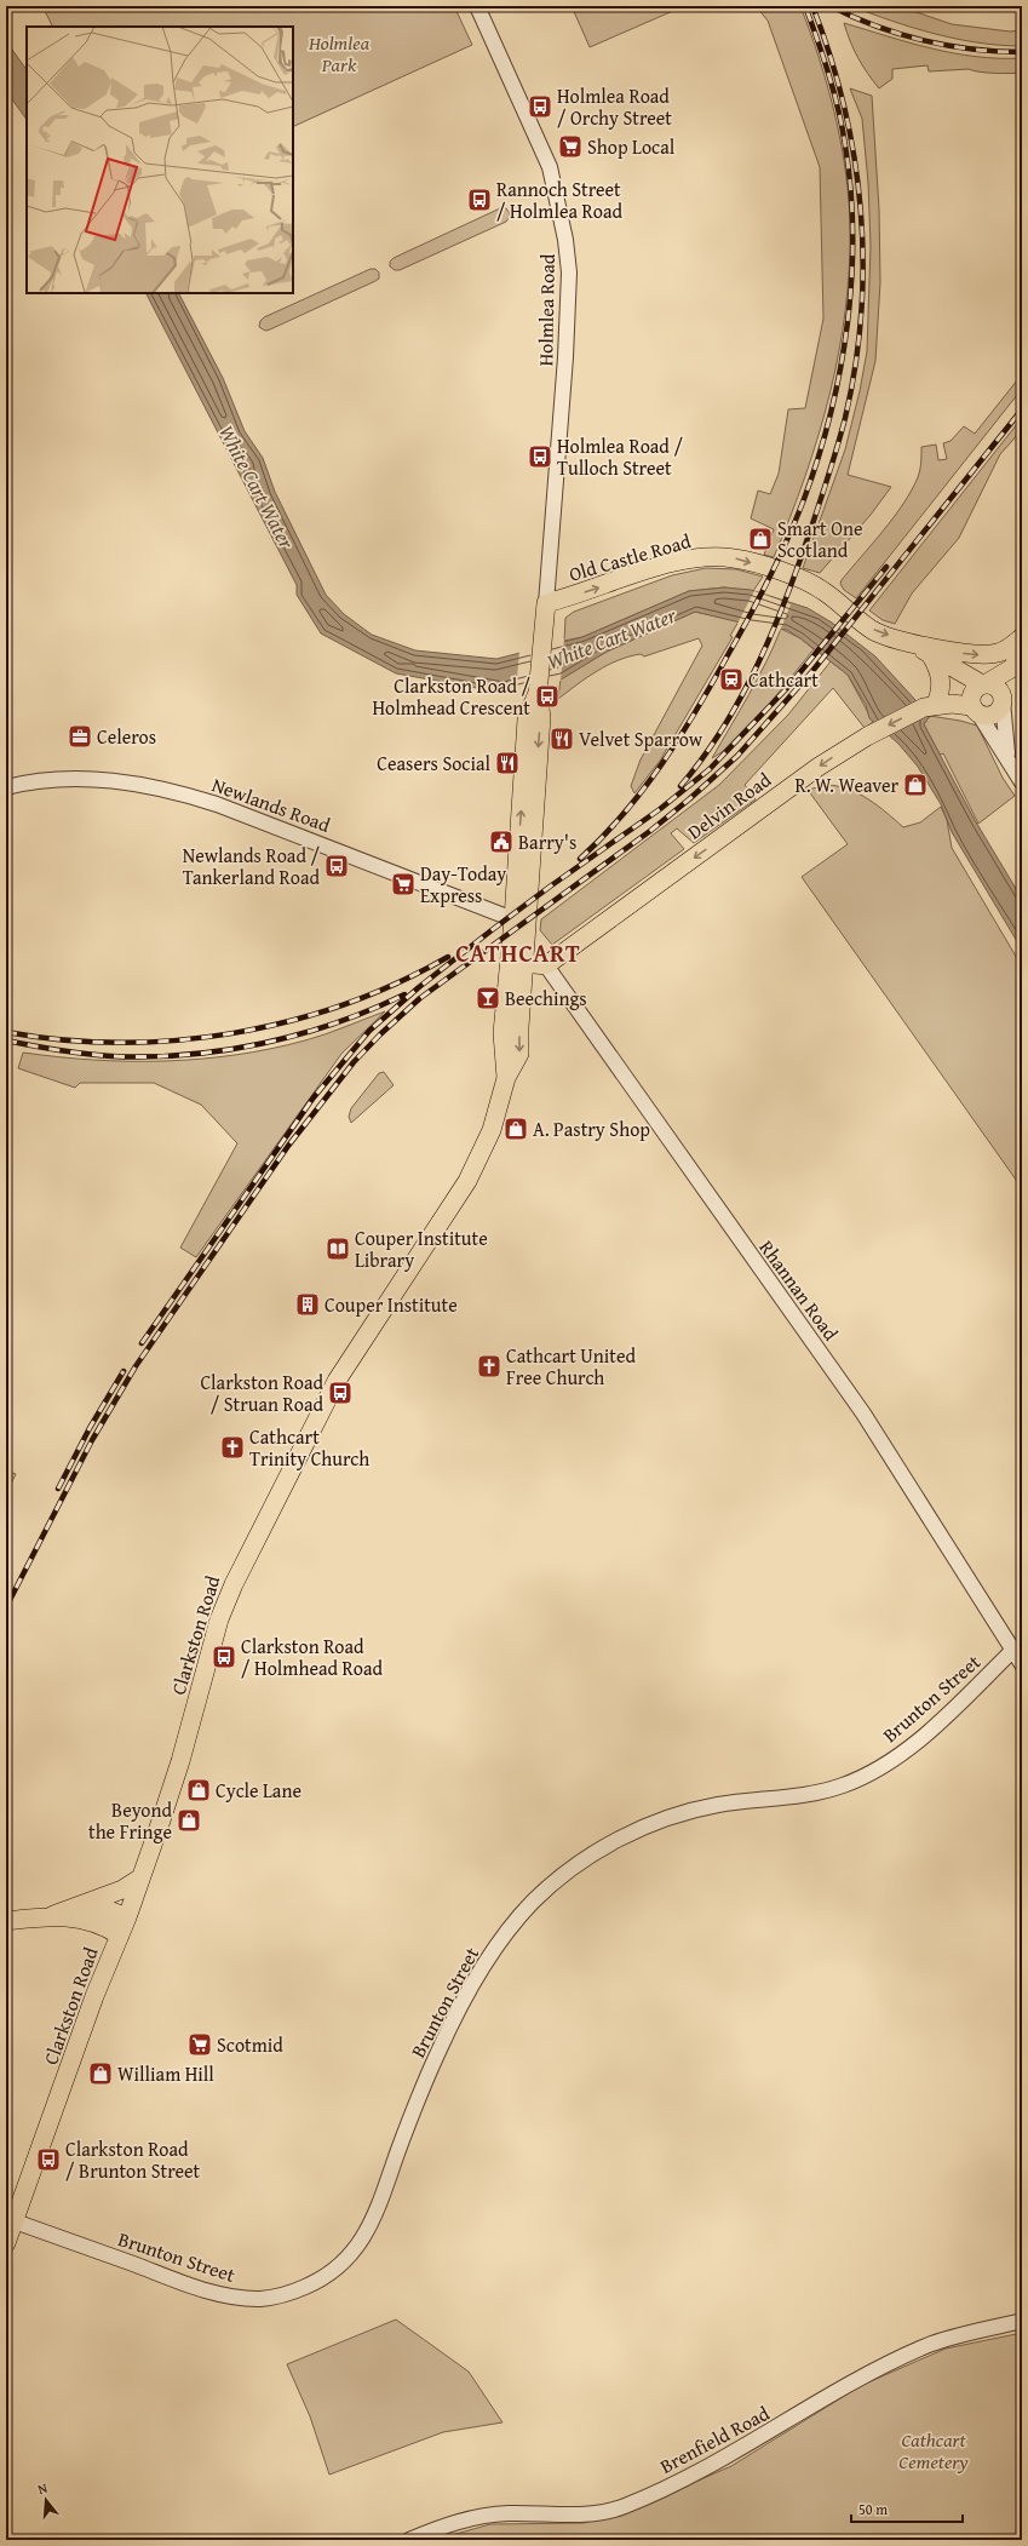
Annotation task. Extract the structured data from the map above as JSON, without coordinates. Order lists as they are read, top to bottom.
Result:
{
  "streets": {
    "main road": ["Old Castle Road", "Delvin Road", "Clarkston Road"],
    "street": [
      "Holmlea Road",
      "Newlands Road",
      "Rhannan Road",
      "Brunton Street",
      "Brenfield Road"
    ]
  },
  "crossings": [
    ["Holmlea Road", "Old Castle Road"],
    ["Old Castle Road", "Delvin Road"],
    ["Newlands Road", "Clarkston Road"],
    ["Delvin Road", "Rhannan Road"],
    ["Rhannan Road", "Brunton Street"],
    ["Clarkston Road", "Brunton Street"]
  ],
  "one_way": ["Old Castle Road", "Delvin Road"],
  "districts": ["CATHCART"],
  "water": ["White Cart Water"],
  "parks": ["Holmlea Park", "Cathcart Cemetery"],
  "places": {
    "bus stop": [
      "Holmlea Road / Orchy Street",
      "Rannoch Street / Holmlea Road",
      "Holmlea Road / Tulloch Street",
      "Clarkston Road / Holmhead Crescent",
      "Newlands Road / Tankerland Road",
      "Clarkston Road / Struan Road",
      "Clarkston Road / Holmhead Road",
      "Clarkston Road / Brunton Street"
    ],
    "supermarket": ["Shop Local", "Day-Today Express", "Scotmid"],
    "shop": [
      "Smart One Scotland",
      "R. W. Weaver",
      "A. Pastry Shop",
      "Cycle Lane",
      "Beyond the Fringe",
      "William Hill"
    ],
    "station": ["Cathcart"],
    "office": ["Celeros"],
    "restaurant": ["Velvet Sparrow", "Ceasers Social"],
    "public building": ["Barry's"],
    "bar": ["Beechings"],
    "library": ["Couper Institute Library"],
    "building": ["Couper Institute"],
    "church": ["Cathcart United Free Church", "Cathcart Trinity Church"]
  },
  "scale_bar": "50 m",
  "north": "top"
}
